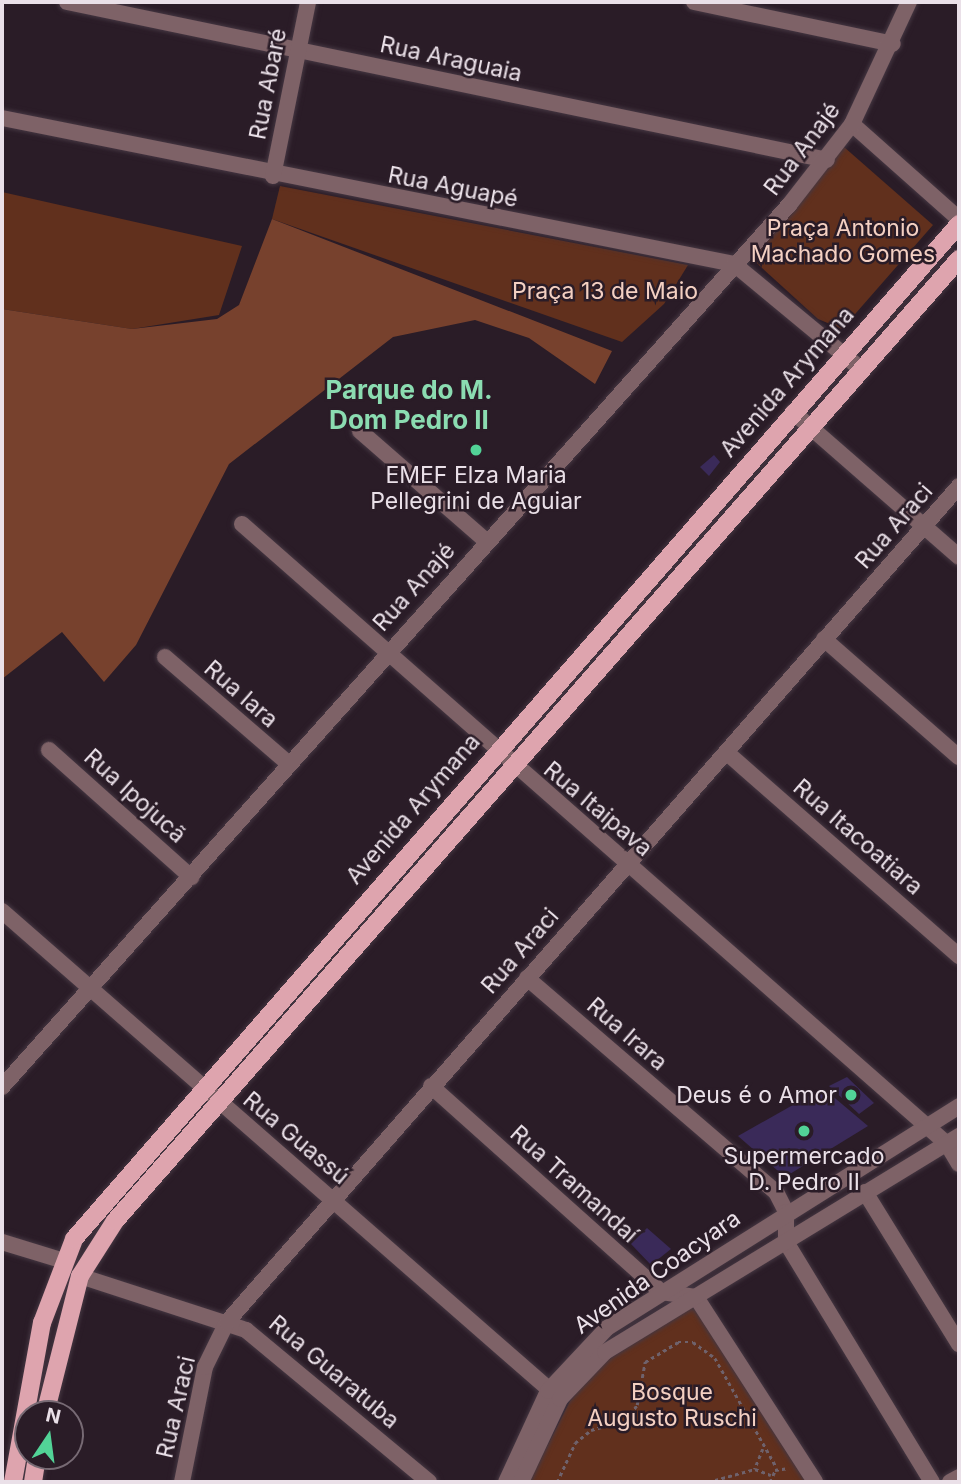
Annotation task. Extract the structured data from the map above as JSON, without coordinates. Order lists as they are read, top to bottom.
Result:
{
  "streets": {
    "main road": ["Avenida Arymana"],
    "street": [
      "Rua Araguaia",
      "Rua Abaré",
      "Rua Anajé",
      "Rua Aguapé",
      "Rua Araci",
      "Rua Iara",
      "Rua Ipojucã",
      "Rua Itaipava",
      "Rua Itacoatiara",
      "Rua Irara",
      "Rua Guassú",
      "Rua Tramandaí",
      "Avenida Coacyara",
      "Rua Guaratuba"
    ]
  },
  "crossings": [
    ["Rua Araguaia", "Rua Abaré"],
    ["Rua Araguaia", "Rua Anajé"],
    ["Rua Abaré", "Rua Aguapé"],
    ["Rua Anajé", "Rua Aguapé"],
    ["Rua Anajé", "Rua Iara"],
    ["Rua Anajé", "Rua Ipojucã"],
    ["Rua Anajé", "Rua Itaipava"],
    ["Rua Anajé", "Rua Guassú"],
    ["Rua Aguapé", "Avenida Arymana"],
    ["Avenida Arymana", "Rua Itaipava"],
    ["Avenida Arymana", "Rua Guassú"],
    ["Avenida Arymana", "Rua Guaratuba"],
    ["Rua Araci", "Rua Itaipava"],
    ["Rua Araci", "Rua Itacoatiara"],
    ["Rua Araci", "Rua Irara"],
    ["Rua Araci", "Rua Guassú"],
    ["Rua Araci", "Rua Tramandaí"],
    ["Rua Araci", "Rua Guaratuba"],
    ["Rua Itaipava", "Avenida Coacyara"],
    ["Rua Irara", "Avenida Coacyara"],
    ["Rua Guassú", "Avenida Coacyara"],
    ["Rua Tramandaí", "Avenida Coacyara"]
  ],
  "districts": ["Parque do M. Dom Pedro II"],
  "parks": ["Praça Antonio Machado Gomes", "Praça 13 de Maio", "Bosque Augusto Ruschi"],
  "places": ["EMEF Elza Maria Pellegrini de Aguiar", "Deus é o Amor", "Supermercado D. Pedro II"],
  "north": "top"
}
